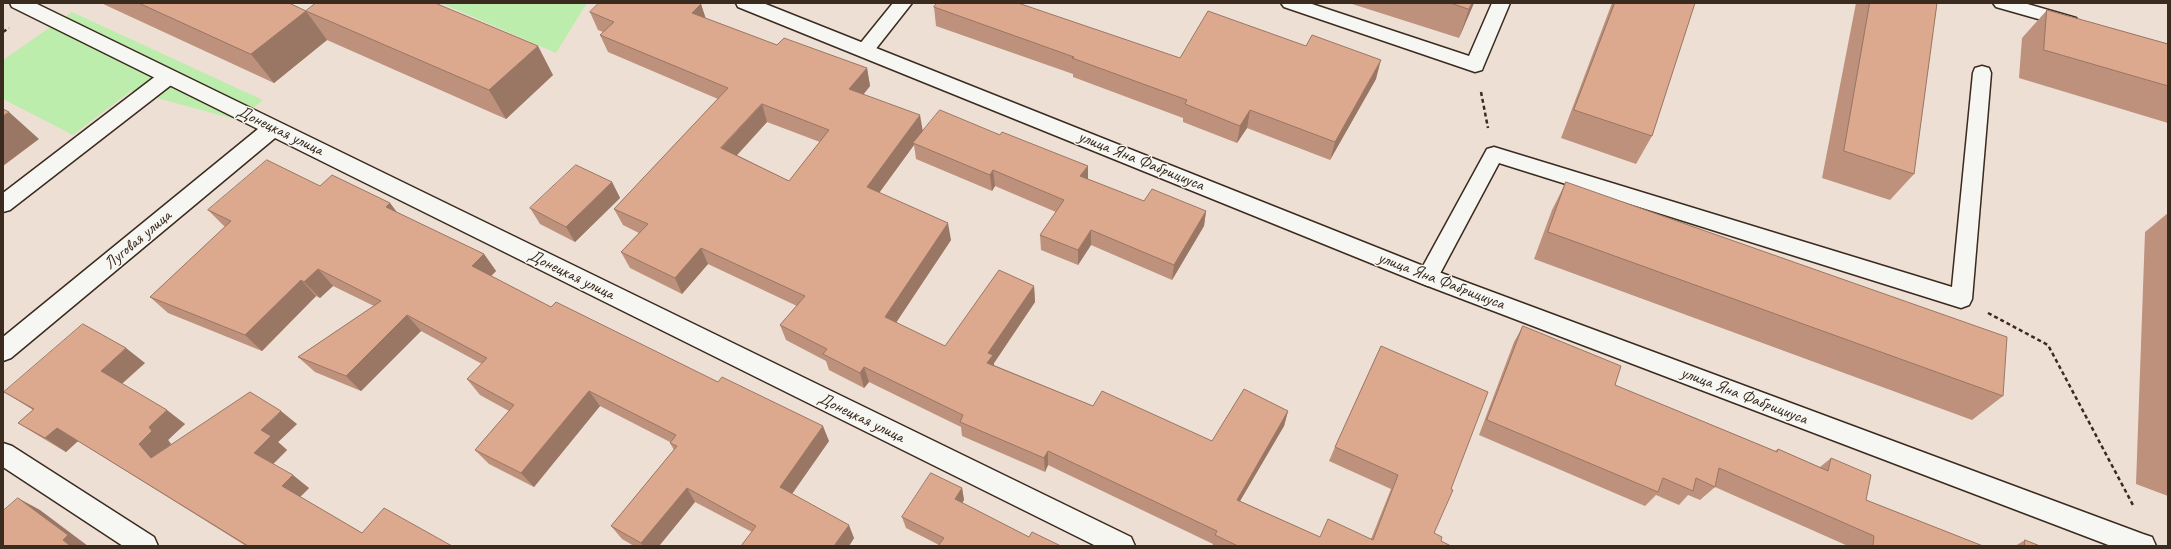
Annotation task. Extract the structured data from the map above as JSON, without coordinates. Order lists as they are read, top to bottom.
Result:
{
  "streets": {
    "street": ["Донецкая улица", "улица Яна Фабрициуса", "Луговая улица"]
  },
  "crossings": [
    ["Донецкая улица", "Луговая улица"]
  ]
}
